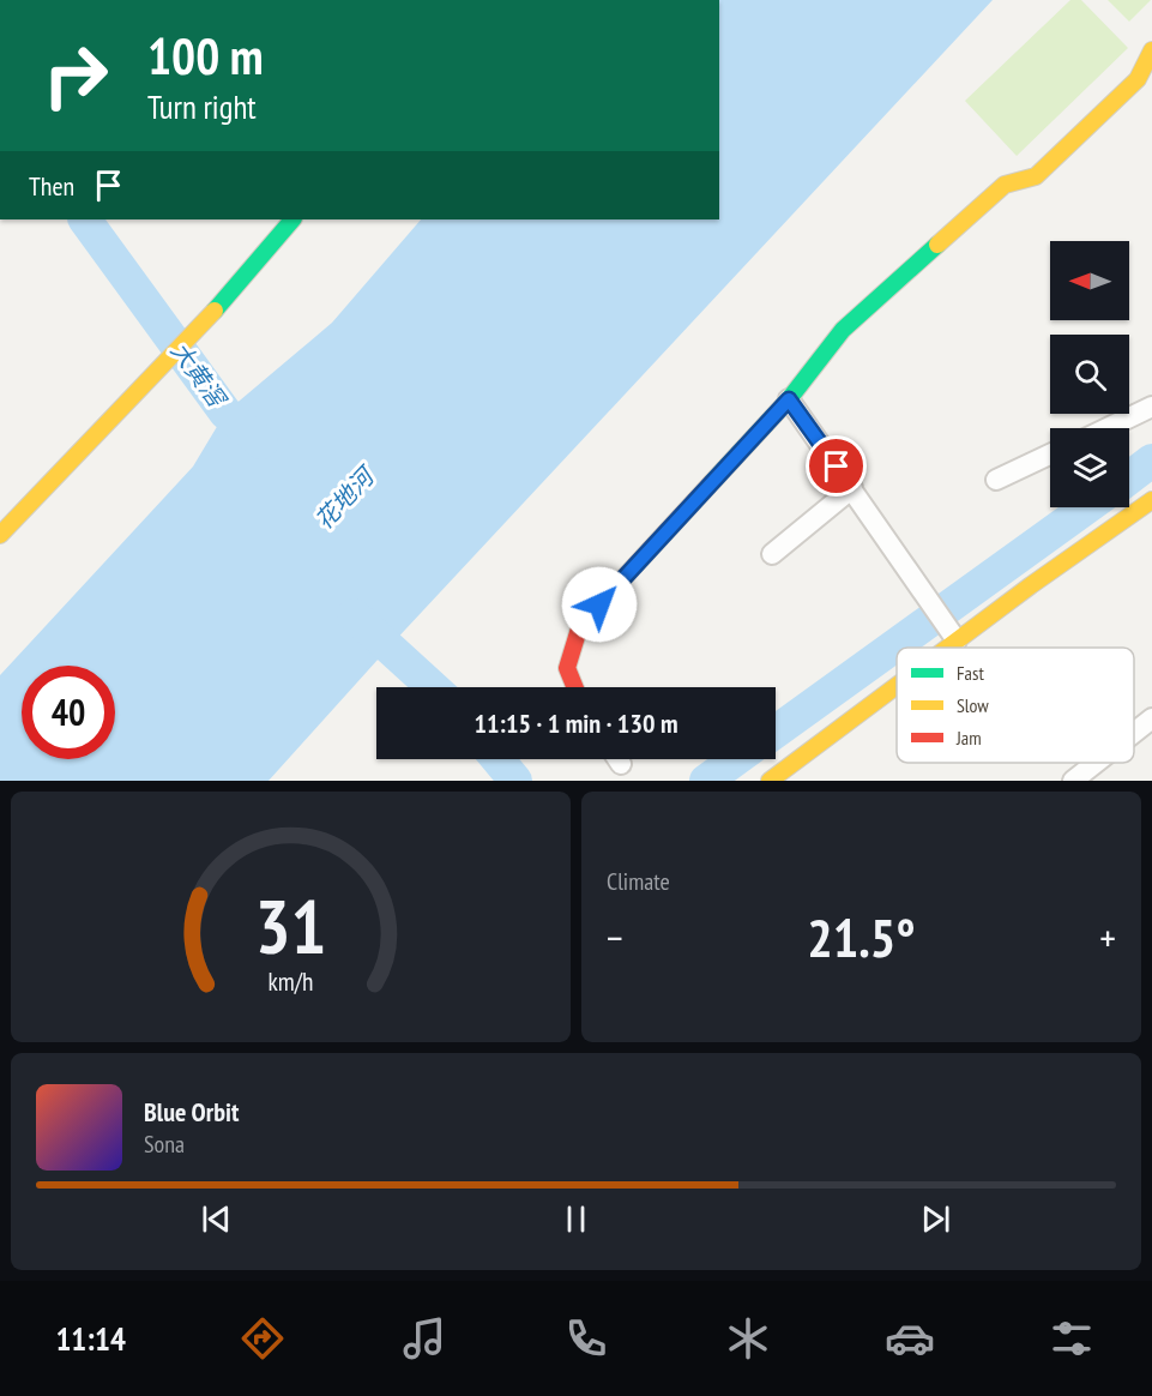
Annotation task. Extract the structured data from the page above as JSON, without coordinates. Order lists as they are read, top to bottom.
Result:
{
  "water": ["大黄滘", "花地河"],
  "legend": ["Fast", "Slow", "Jam"],
  "north": "left",
  "page": {
    "turn": ["100 m", "Turn right"],
    "then": "Then",
    "limit": "40",
    "trip": "11:15 · 1 min · 130 m",
    "tile": "Climate",
    "heat": ["−", "21.5°", "+"],
    "song": ["Blue Orbit", "Sona"],
    "tabs": "11:14",
    "gauge": ["31", "km/h"]
  }
}
